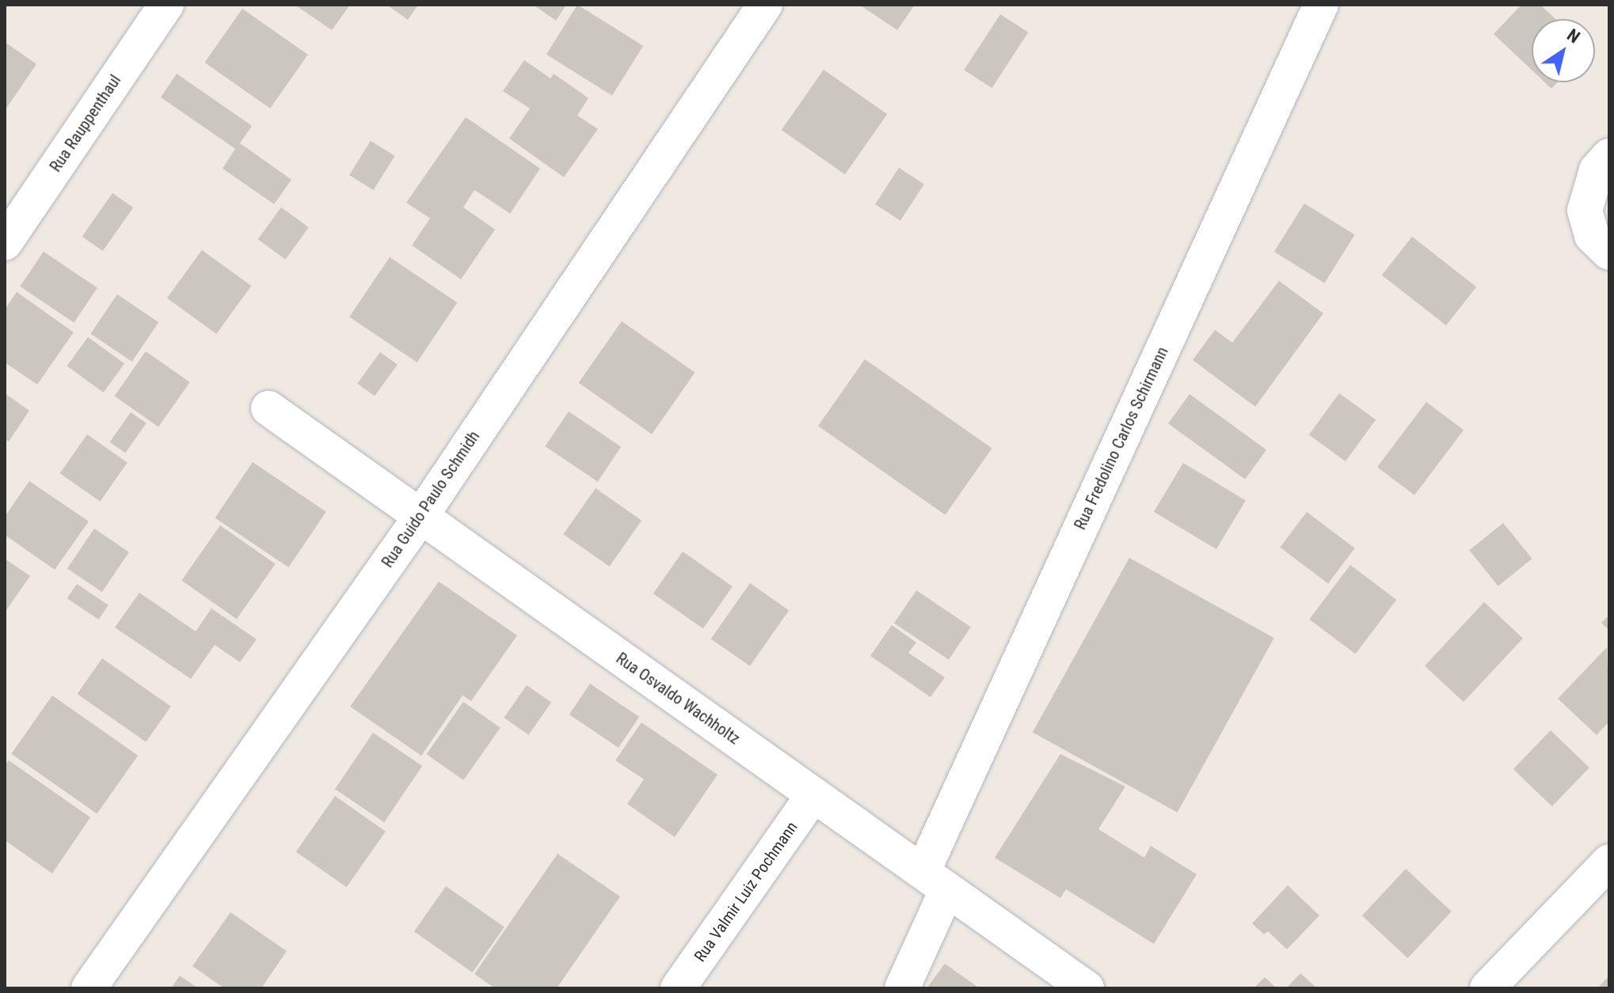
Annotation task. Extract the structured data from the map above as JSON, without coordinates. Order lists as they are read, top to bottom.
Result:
{
  "streets": {
    "street": [
      "Rua Rauppenthaul",
      "Rua Fredolino Carlos Schirmann",
      "Rua Guido Paulo Schmidh",
      "Rua Osvaldo Wachholtz",
      "Rua Valmir Luiz Pochmann"
    ]
  },
  "crossings": [
    ["Rua Fredolino Carlos Schirmann", "Rua Osvaldo Wachholtz"],
    ["Rua Guido Paulo Schmidh", "Rua Osvaldo Wachholtz"],
    ["Rua Osvaldo Wachholtz", "Rua Valmir Luiz Pochmann"]
  ],
  "north": "top right"
}
